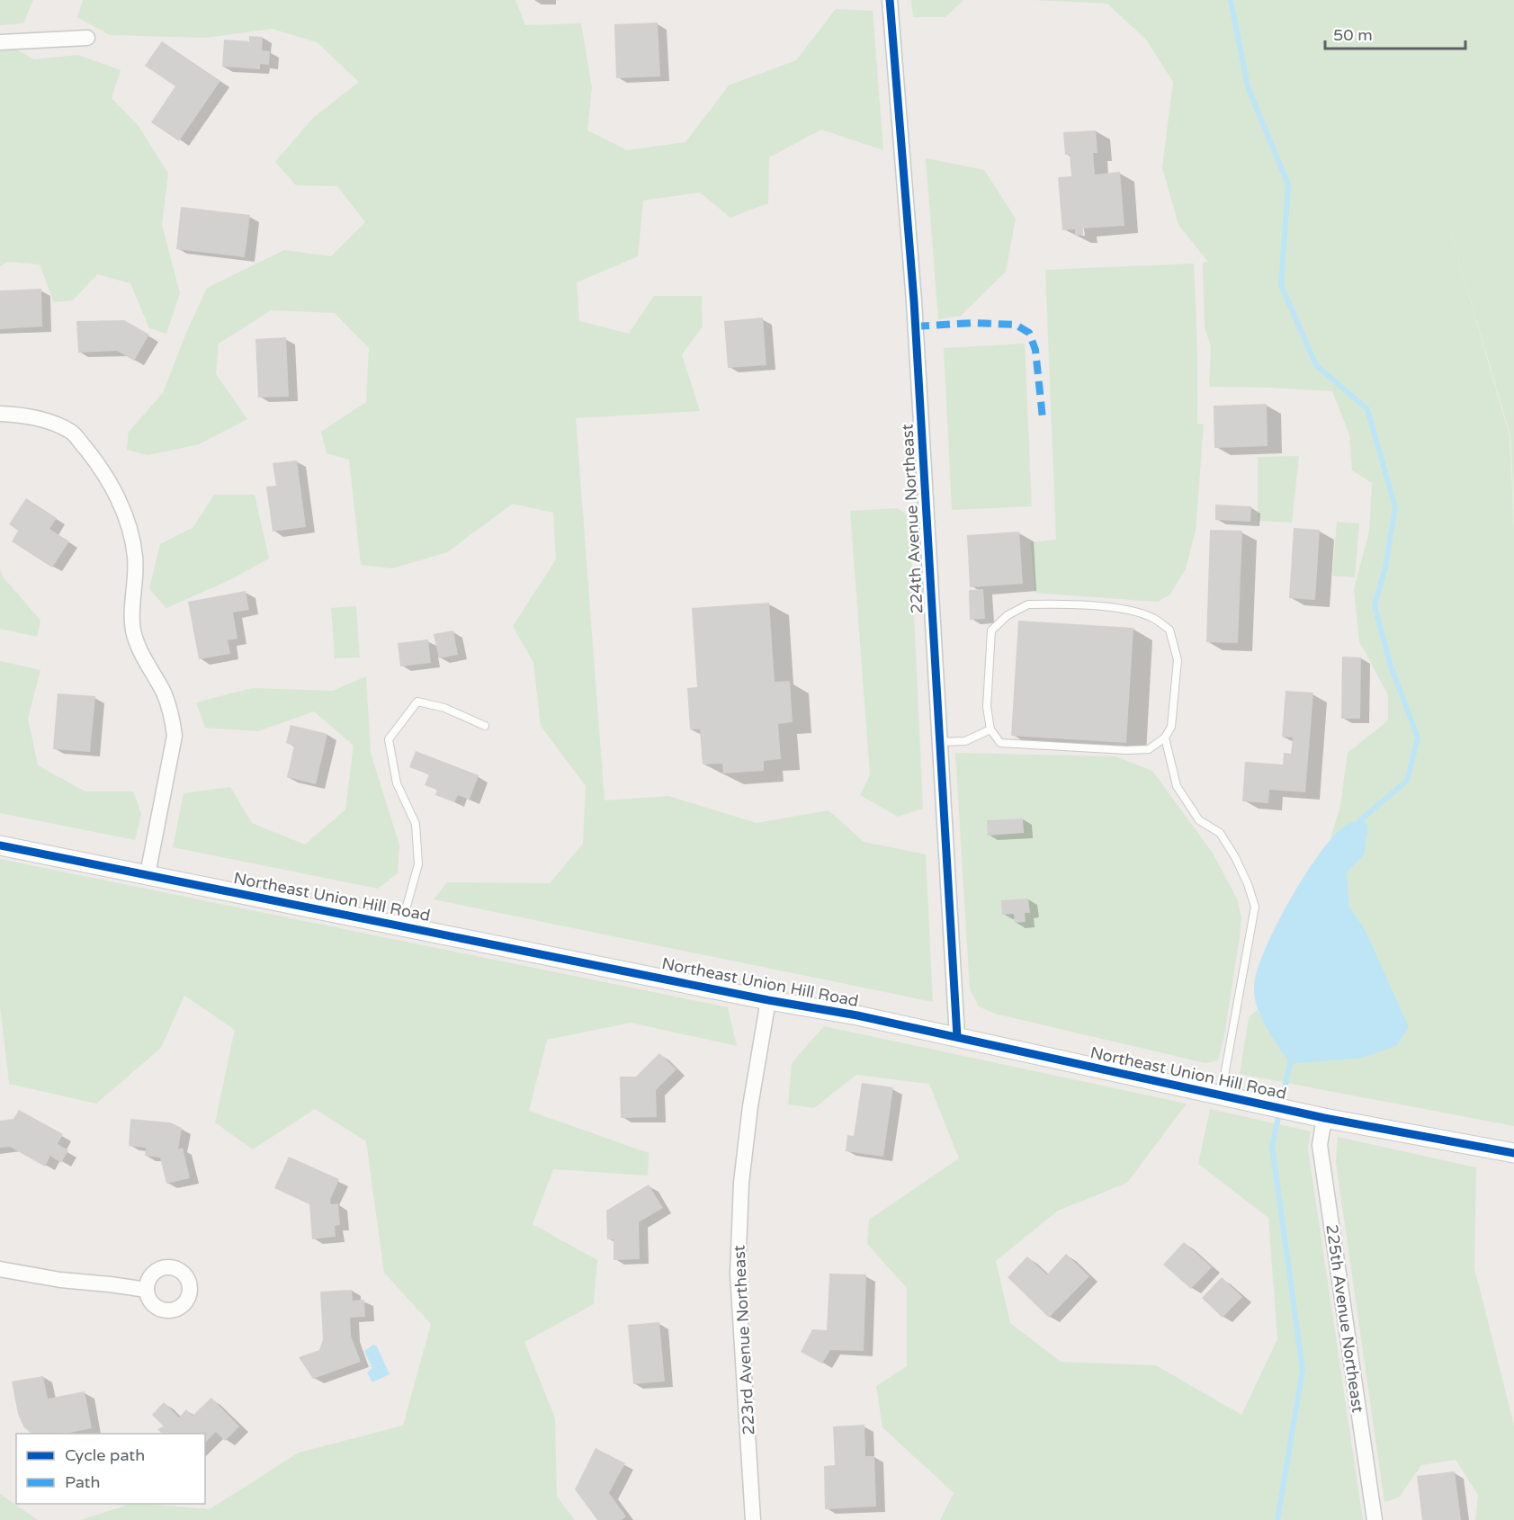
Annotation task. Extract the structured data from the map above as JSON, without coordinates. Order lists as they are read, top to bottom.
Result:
{
  "streets": {
    "street": [
      "224th Avenue Northeast",
      "Northeast Union Hill Road",
      "225th Avenue Northeast",
      "223rd Avenue Northeast"
    ]
  },
  "crossings": [
    ["224th Avenue Northeast", "Northeast Union Hill Road"],
    ["Northeast Union Hill Road", "225th Avenue Northeast"],
    ["Northeast Union Hill Road", "223rd Avenue Northeast"]
  ],
  "legend": ["Cycle path", "Path"],
  "scale_bar": "50 m"
}
